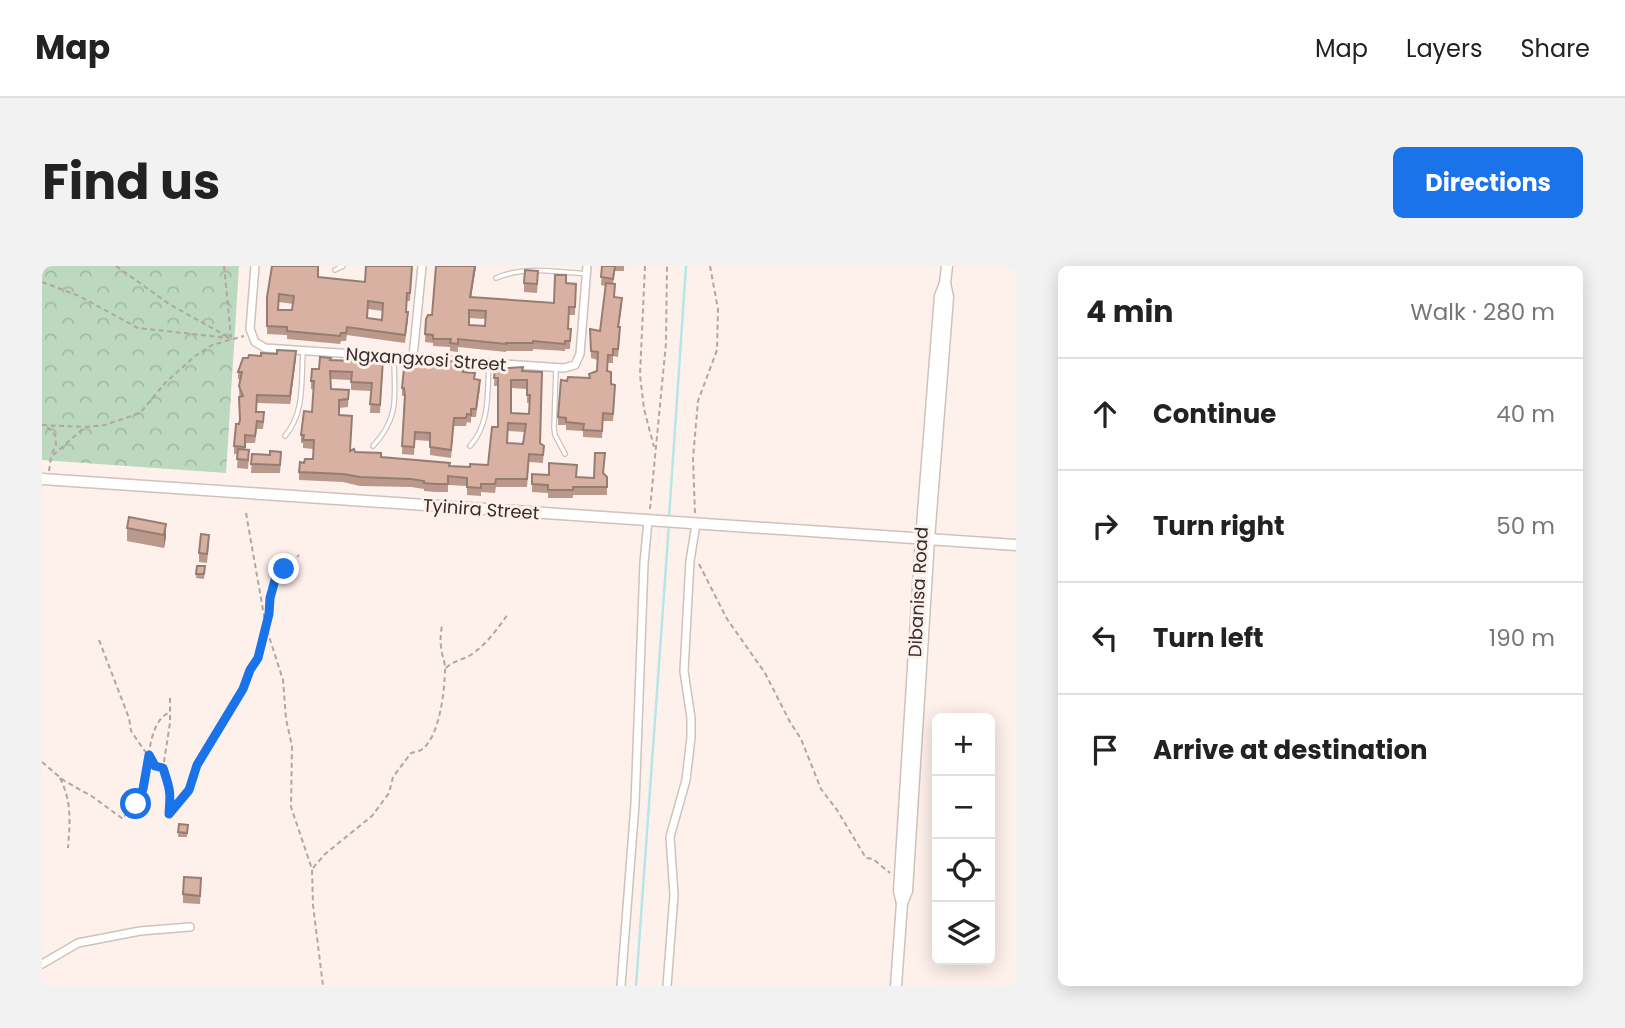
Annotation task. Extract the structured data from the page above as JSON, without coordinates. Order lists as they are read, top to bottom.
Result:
{
  "streets": {
    "street": ["Ngxangxosi Street", "Tyinira Street", "Dibanisa Road"]
  },
  "crossings": [
    ["Tyinira Street", "Dibanisa Road"]
  ],
  "page": {
    "header": "Map",
    "nav": ["Map", "Layers", "Share"],
    "title": "Find us",
    "buttons": "Directions",
    "heading": ["4 min", "Walk · 280 m"],
    "list": [
      ["Continue", "40 m"],
      ["Turn right", "50 m"],
      ["Turn left", "190 m"],
      "Arrive at destination"
    ],
    "map_buttons": ["+", "−"]
  }
}
